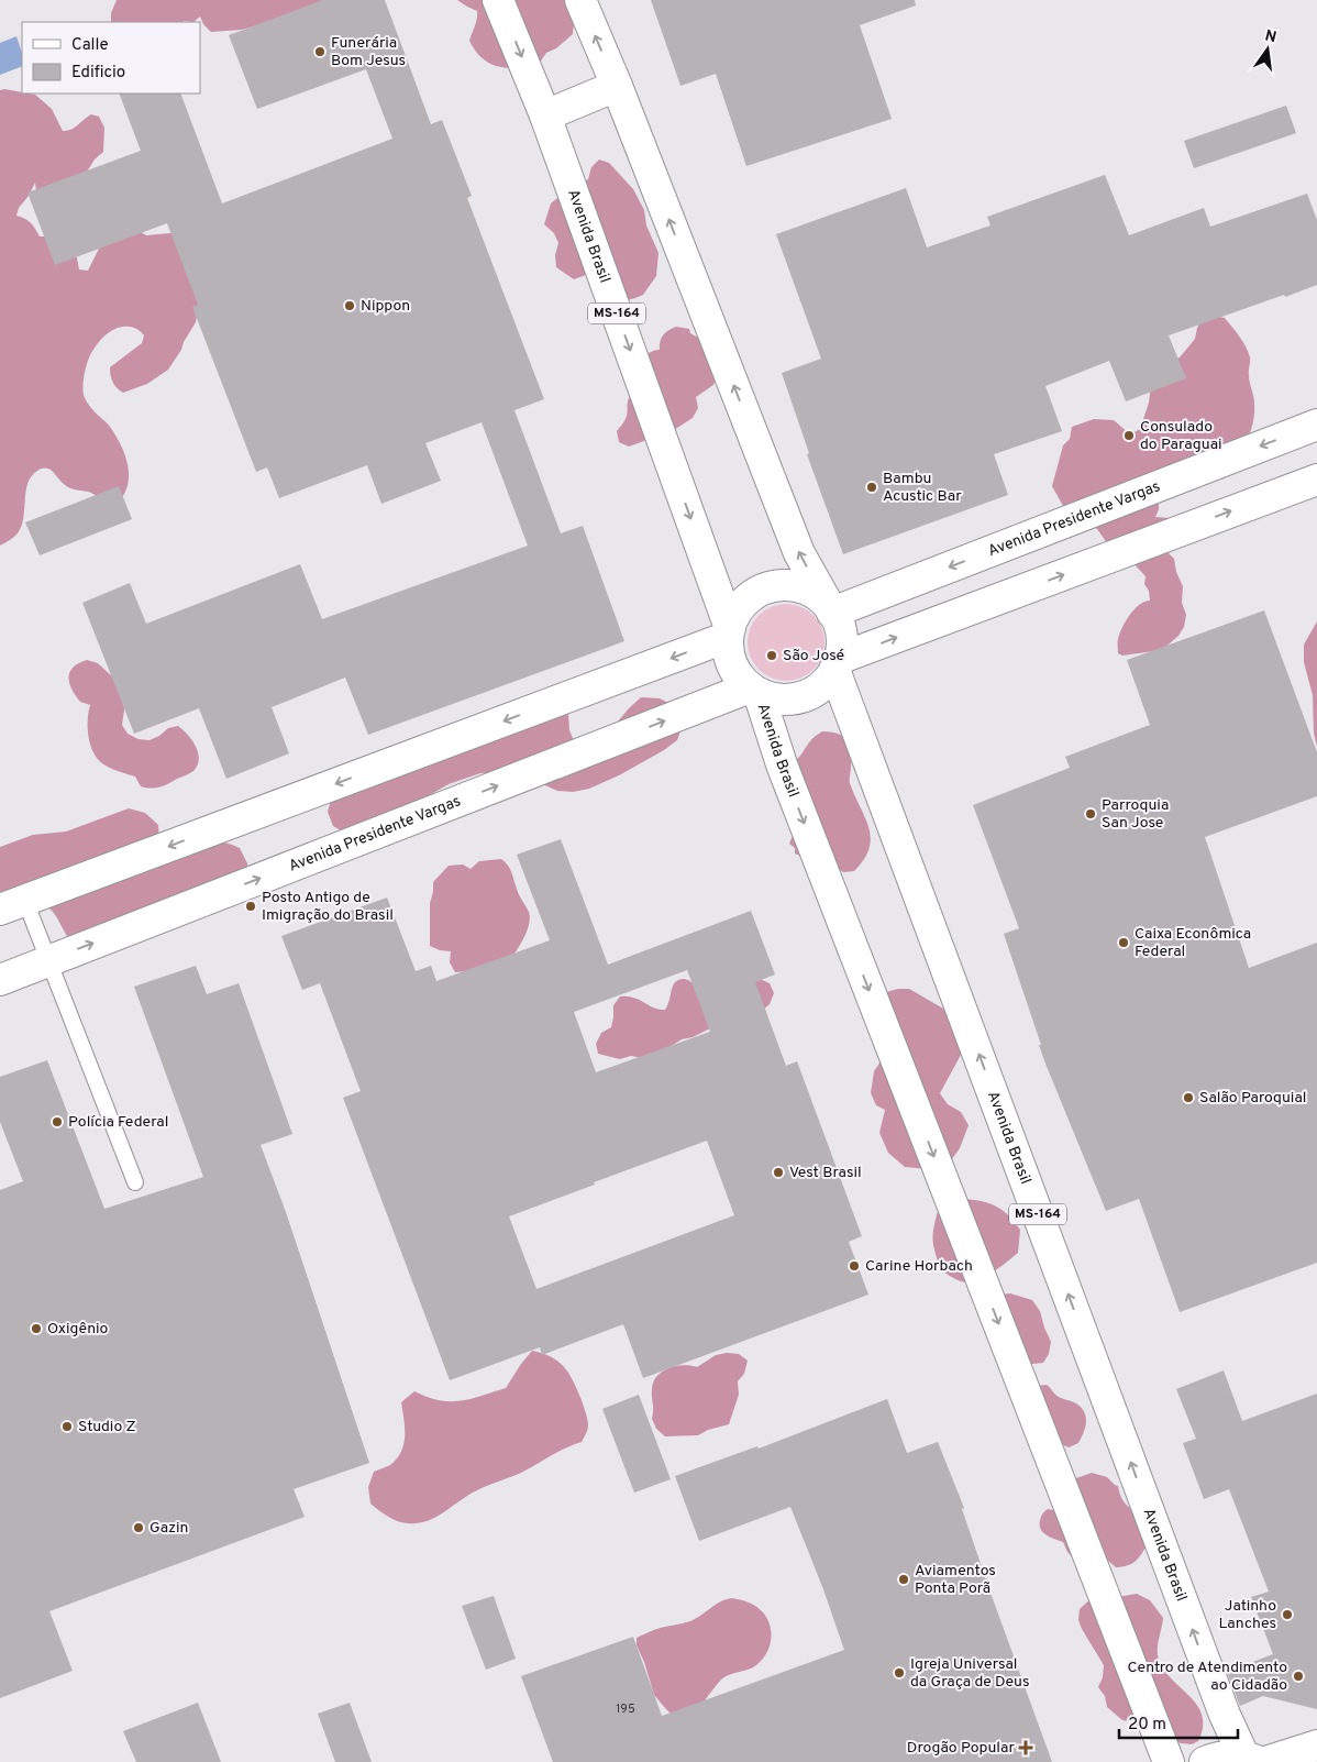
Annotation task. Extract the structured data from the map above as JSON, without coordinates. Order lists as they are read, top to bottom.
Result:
{
  "streets": {
    "main road": ["Avenida Brasil", "MS-164", "Avenida Presidente Vargas"]
  },
  "crossings": [
    ["Avenida Brasil", "MS-164"],
    ["Avenida Brasil", "Avenida Presidente Vargas"],
    ["MS-164", "Avenida Presidente Vargas"]
  ],
  "places": {
    "other": [
      "Funerária Bom Jesus",
      "Nippon",
      "Consulado do Paraguai",
      "Bambu Acustic Bar",
      "São José",
      "Parroquia San Jose",
      "Posto Antigo de Imigração do Brasil",
      "Caixa Econômica Federal",
      "Salão Paroquial",
      "Polícia Federal",
      "Vest Brasil",
      "Carine Horbach",
      "Oxigênio",
      "Studio Z",
      "Gazin",
      "Aviamentos Ponta Porã",
      "Jatinho Lanches",
      "Igreja Universal da Graça de Deus",
      "Centro de Atendimento ao Cidadão"
    ],
    "health": ["Drogão Popular"]
  },
  "house_numbers": ["195"],
  "legend": ["Calle", "Edificio"],
  "scale_bar": "20 m",
  "north": "top"
}
